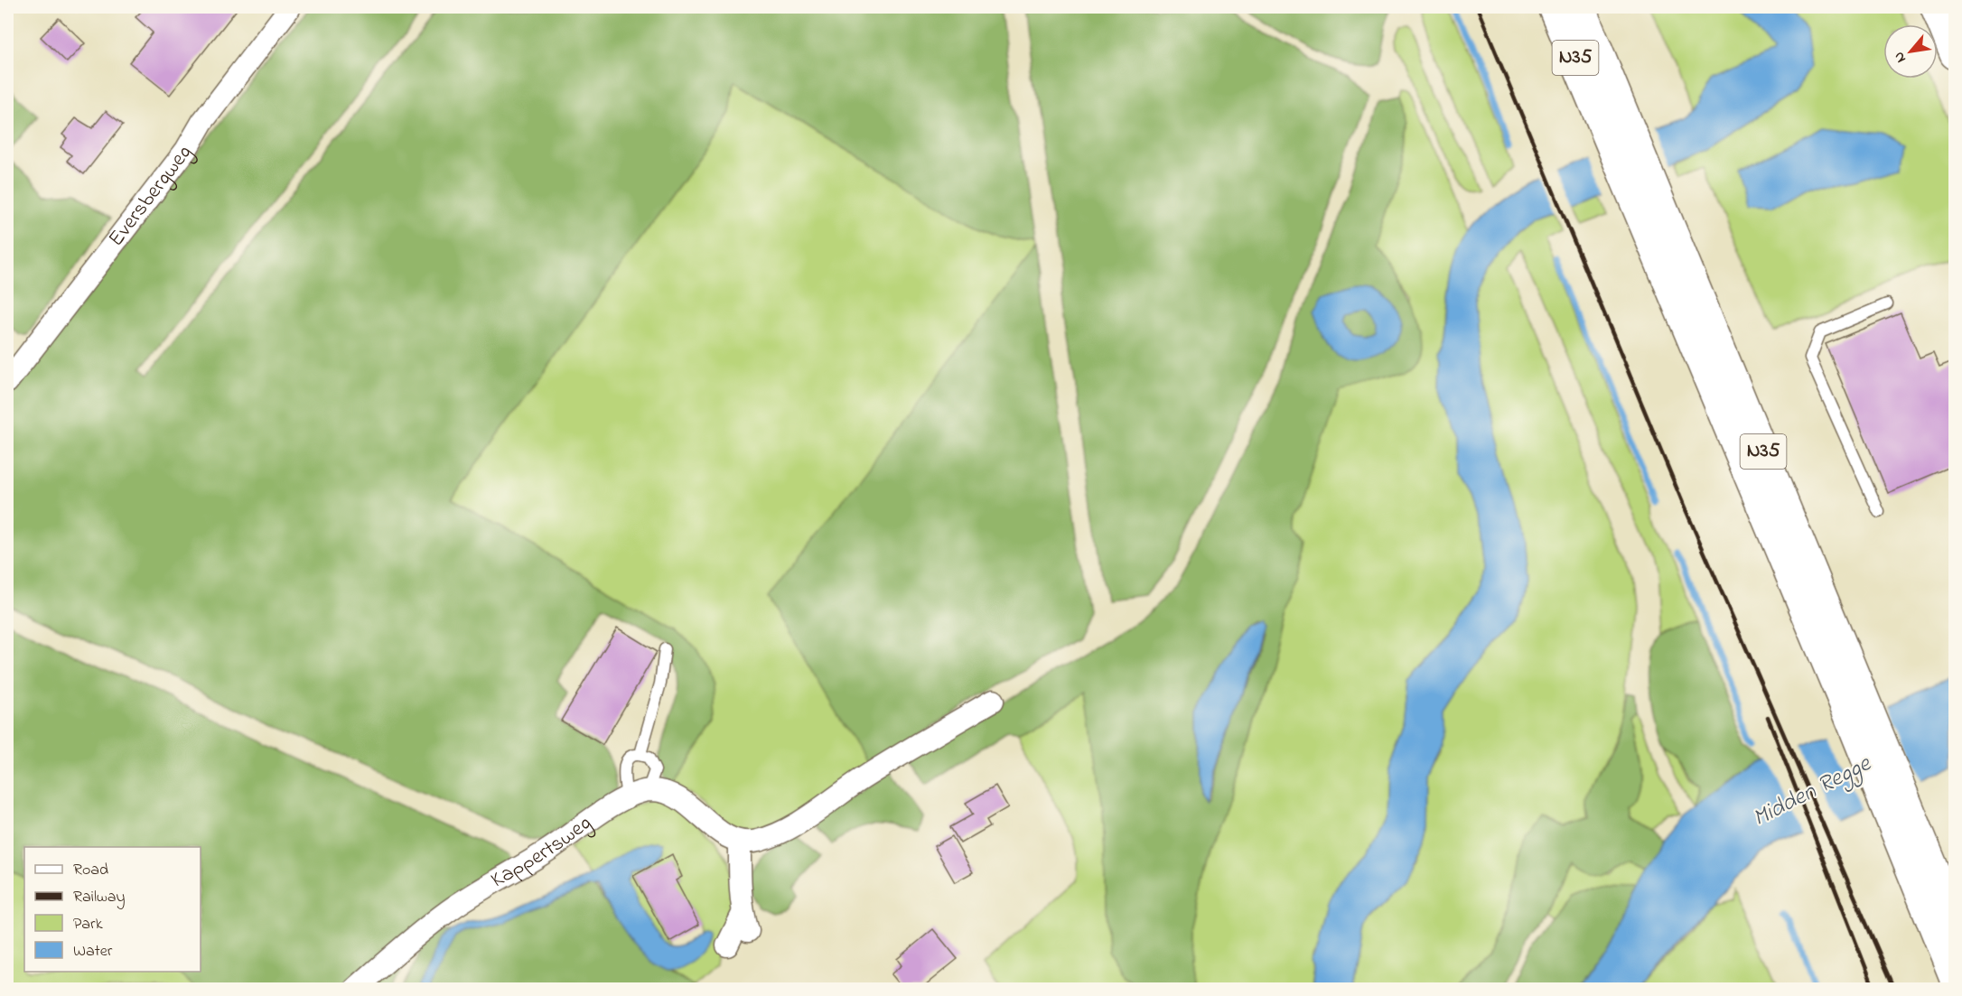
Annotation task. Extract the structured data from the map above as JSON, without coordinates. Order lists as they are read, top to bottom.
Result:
{
  "streets": {
    "main road": ["N35"],
    "street": ["Eversbergweg", "Kappertsweg"]
  },
  "water": ["Midden Regge"],
  "legend": [
    "Road",
    "Railway",
    "Park",
    "Water"
  ],
  "north": "bottom left"
}
